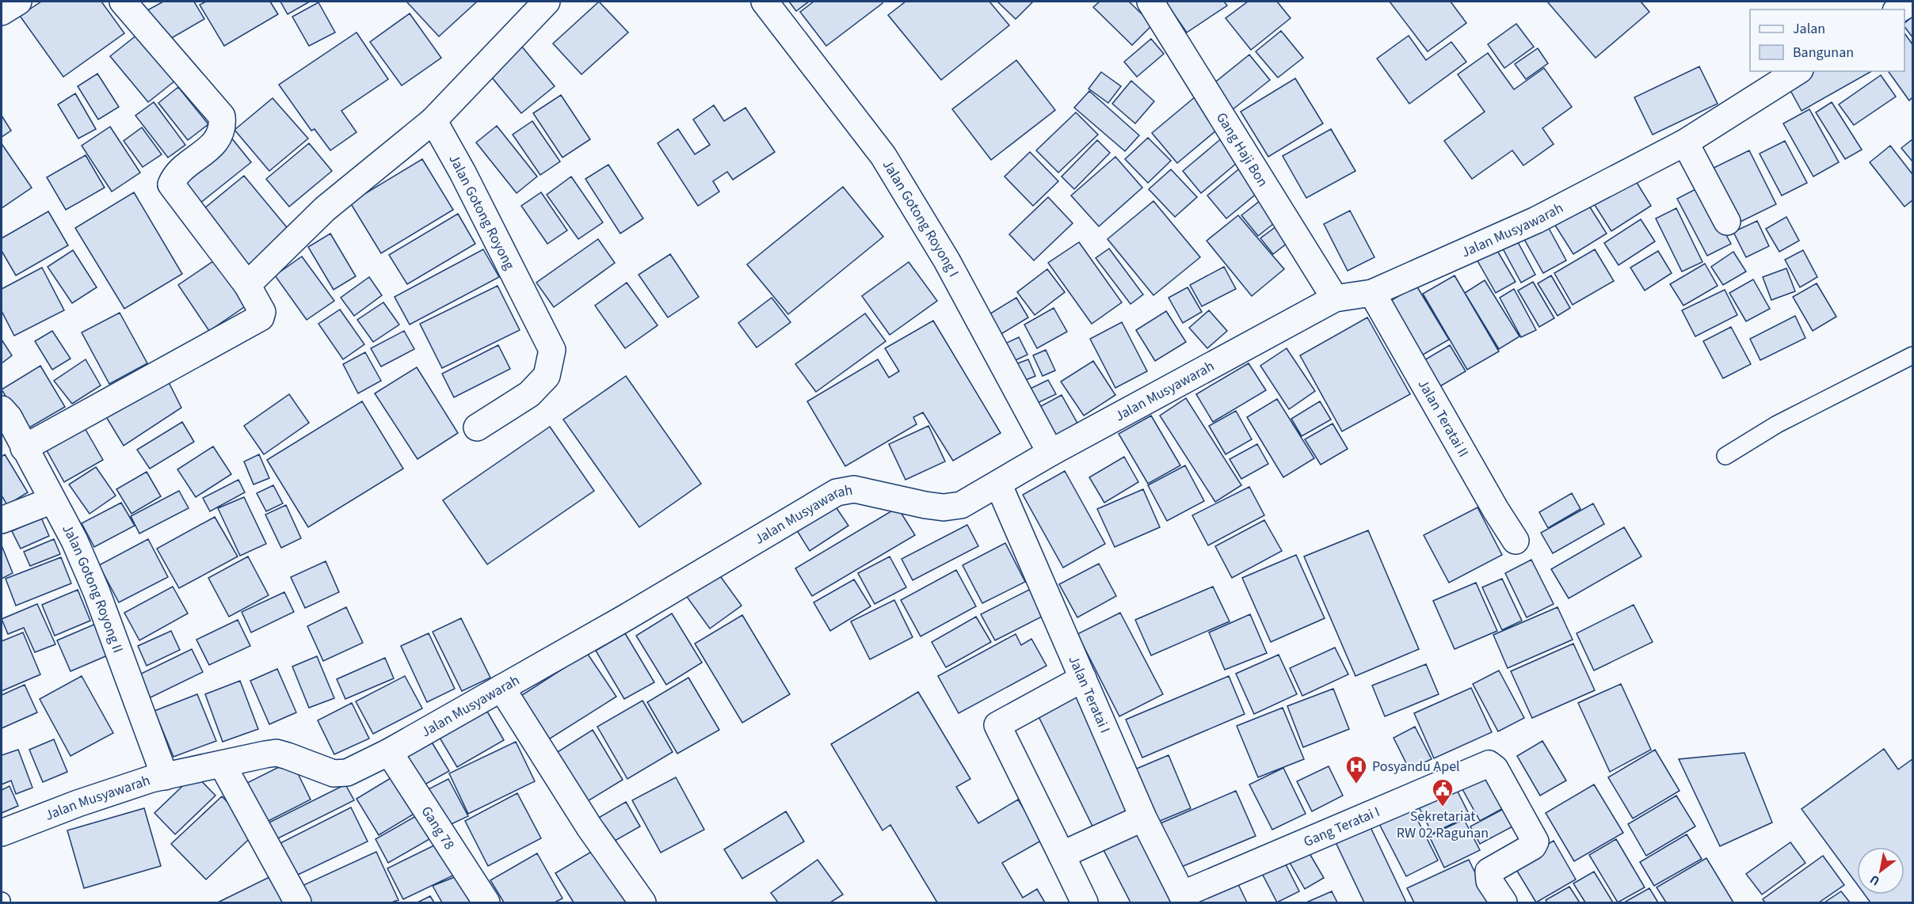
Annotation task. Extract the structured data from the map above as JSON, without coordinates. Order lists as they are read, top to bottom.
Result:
{
  "streets": {
    "street": [
      "Gang Haji Bon",
      "Jalan Gotong Royong",
      "Jalan Gotong Royong I",
      "Jalan Musyawarah",
      "Jalan Teratai II",
      "Jalan Gotong Royong II",
      "Jalan Teratai I",
      "Gang Teratai I",
      "Gang 78"
    ]
  },
  "crossings": [
    ["Gang Haji Bon", "Jalan Musyawarah"],
    ["Jalan Gotong Royong I", "Jalan Musyawarah"],
    ["Jalan Musyawarah", "Jalan Teratai II"],
    ["Jalan Musyawarah", "Jalan Gotong Royong II"],
    ["Jalan Musyawarah", "Jalan Teratai I"],
    ["Jalan Musyawarah", "Gang 78"],
    ["Jalan Teratai I", "Gang Teratai I"]
  ],
  "places": {
    "hospital": ["Posyandu Apel"],
    "public building": ["Sekretariat RW 02 Ragunan"]
  },
  "legend": ["Jalan", "Bangunan"],
  "north": "bottom left"
}
